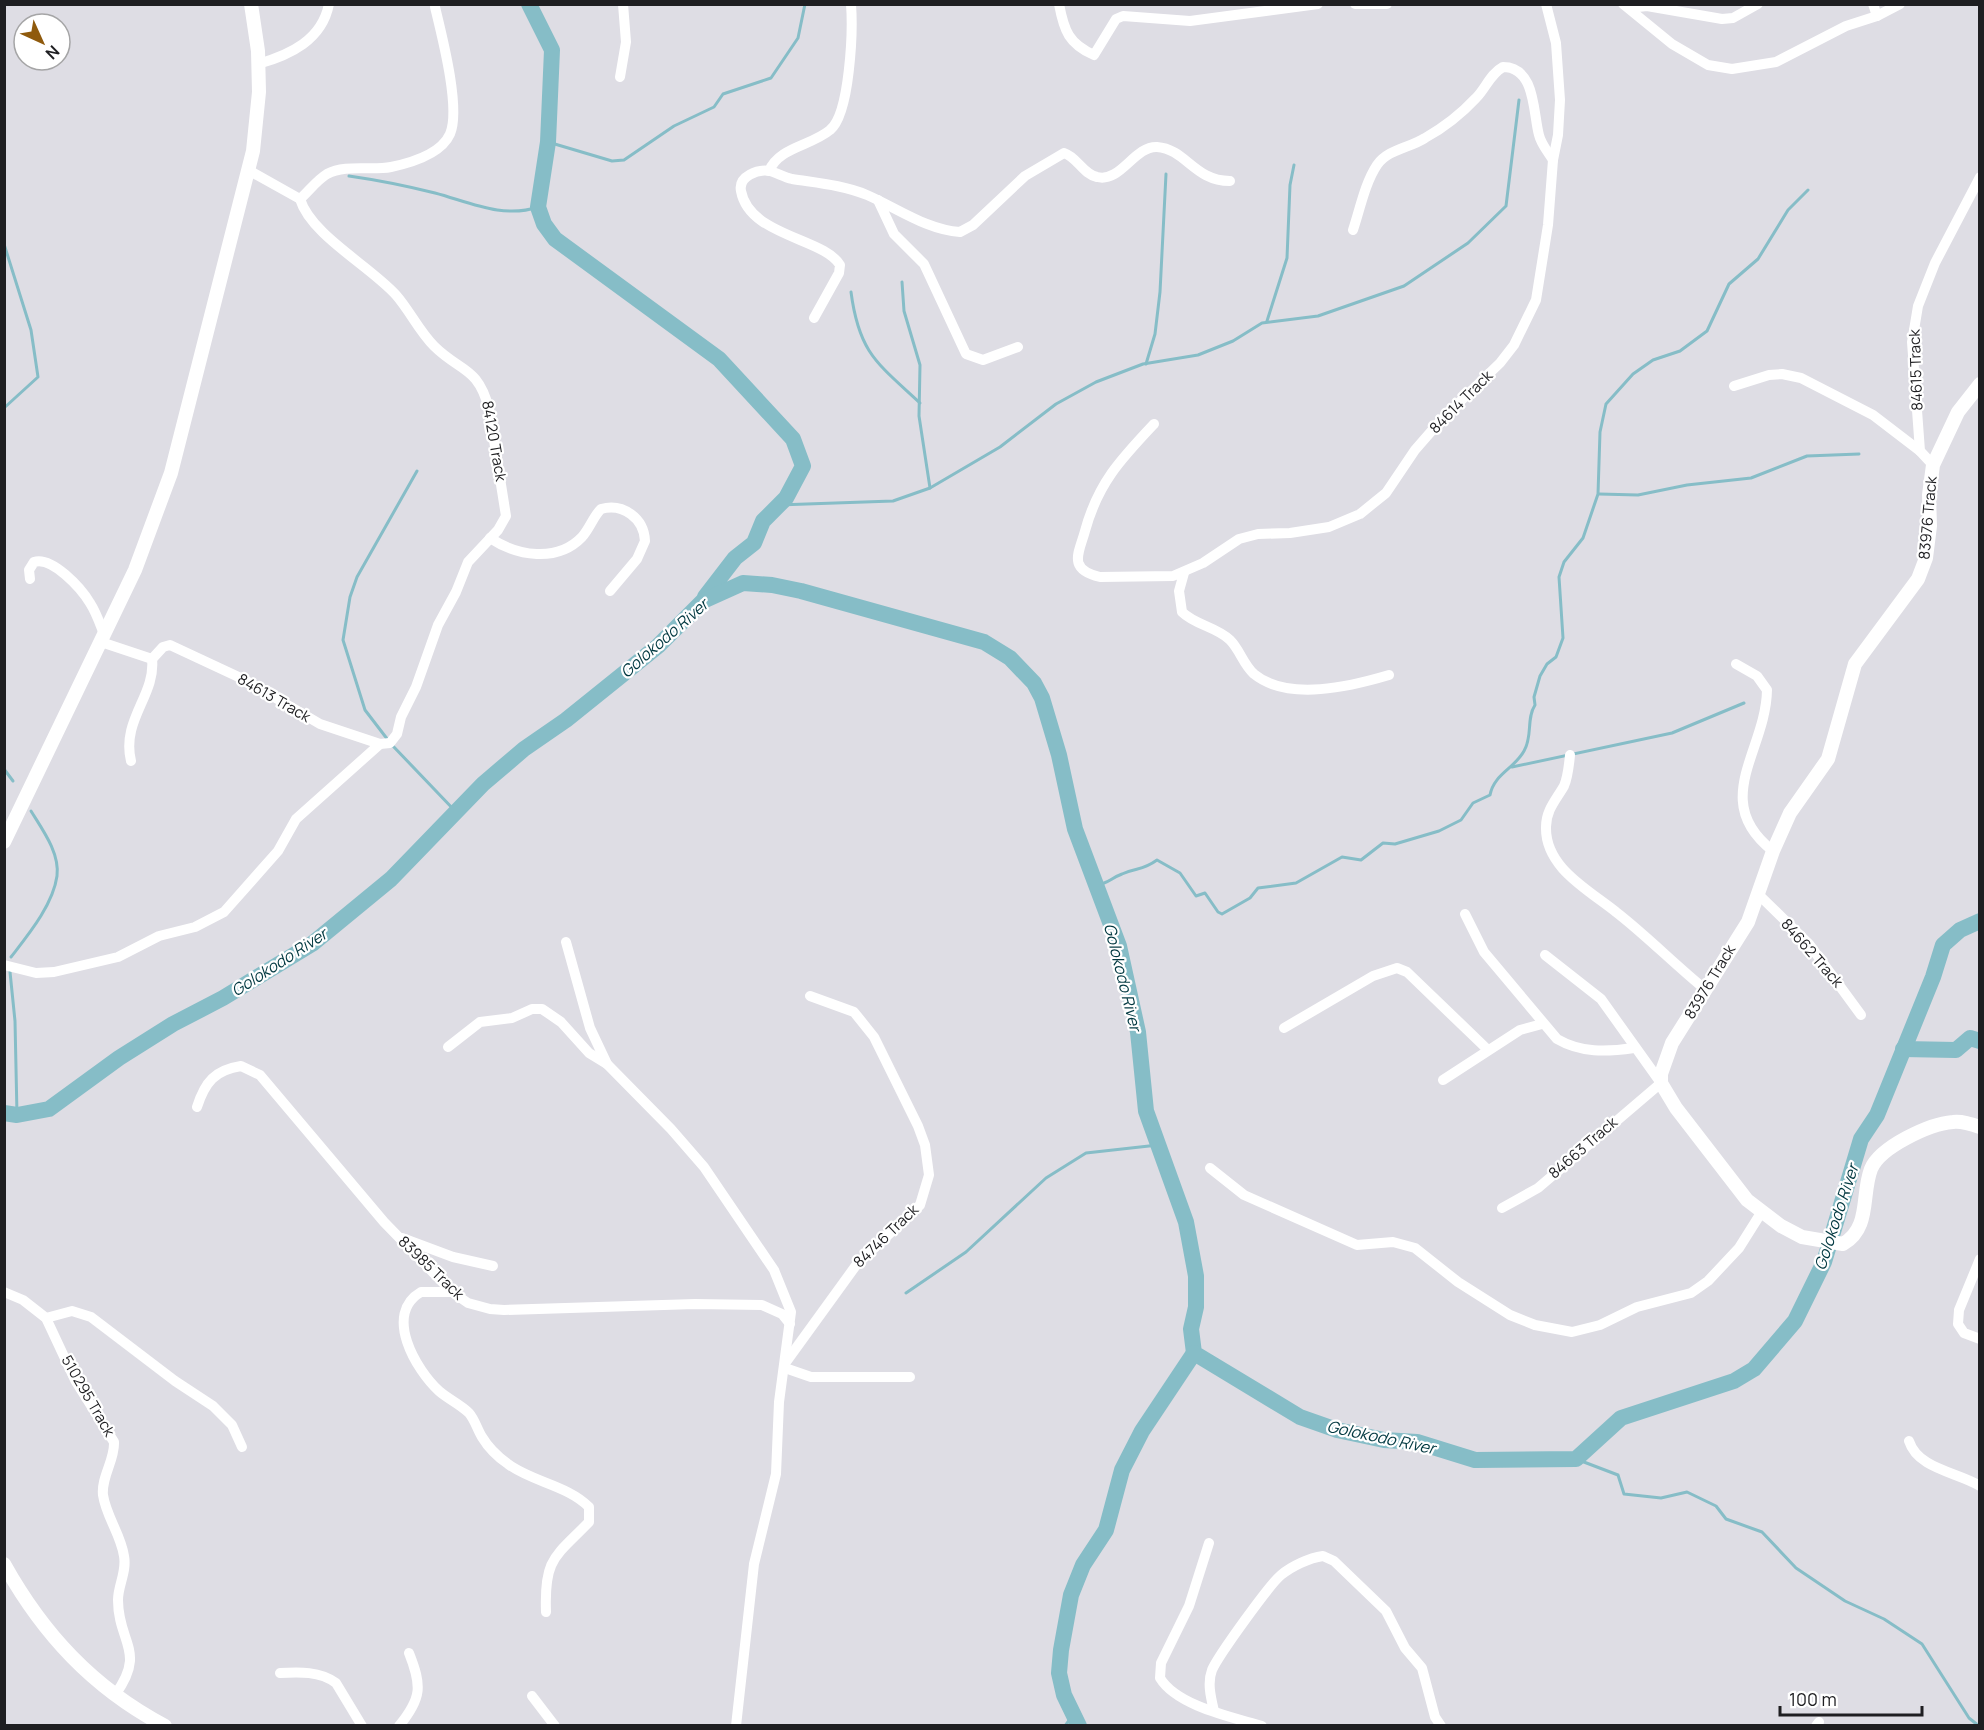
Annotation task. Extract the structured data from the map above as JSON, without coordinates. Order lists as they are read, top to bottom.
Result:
{
  "streets": {
    "street": [
      "84615 Track",
      "84614 Track",
      "84120 Track",
      "83976 Track",
      "84613 Track",
      "84662 Track",
      "84663 Track",
      "84746 Track",
      "83985 Track",
      "510295 Track"
    ]
  },
  "crossings": [
    ["84120 Track", "84613 Track"],
    ["83976 Track", "84662 Track"],
    ["83976 Track", "84663 Track"]
  ],
  "water": ["Golokodo River"],
  "scale_bar": "100 m",
  "north": "bottom right"
}
